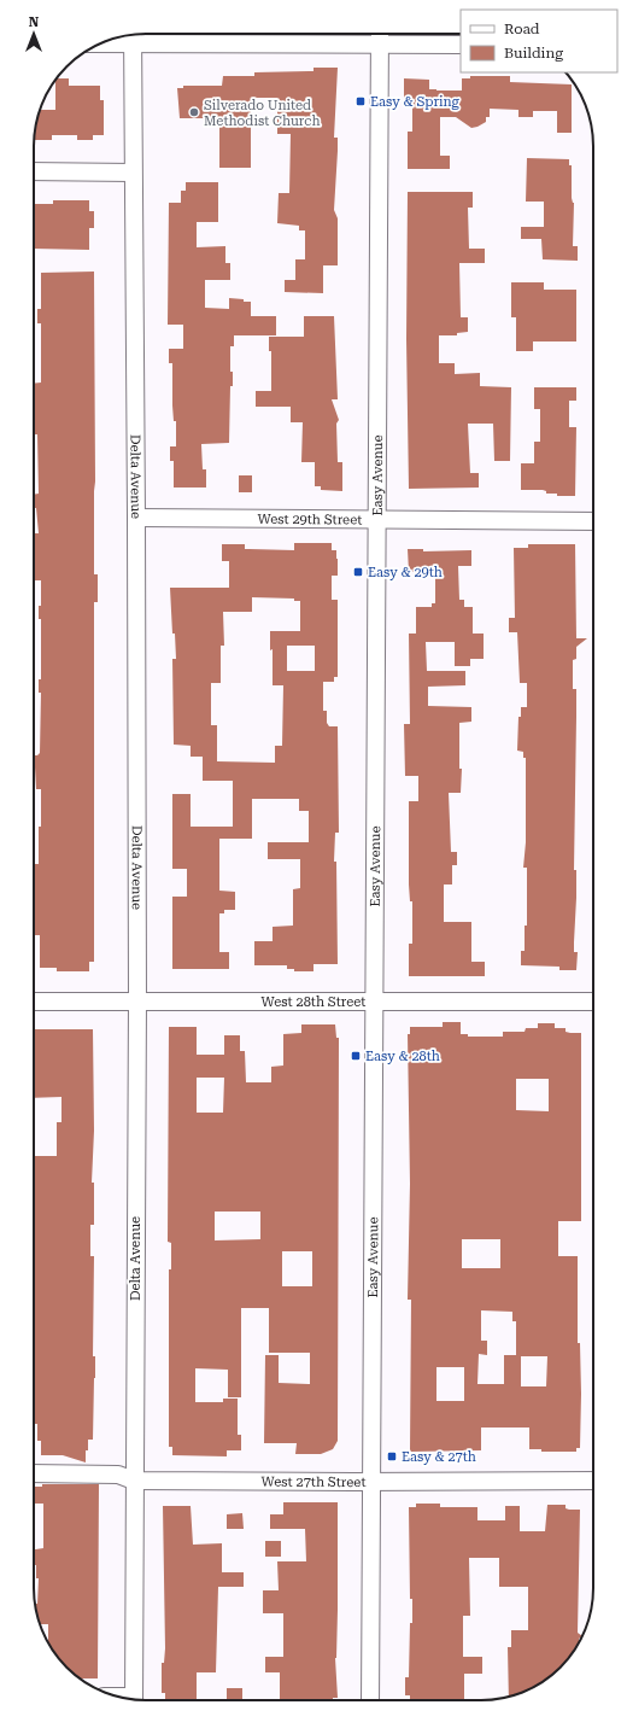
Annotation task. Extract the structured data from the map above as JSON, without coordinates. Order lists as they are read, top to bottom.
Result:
{
  "streets": {
    "street": [
      "Easy Avenue",
      "Delta Avenue",
      "West 29th Street",
      "West 28th Street",
      "West 27th Street"
    ]
  },
  "crossings": [
    ["Easy Avenue", "West 29th Street"],
    ["Easy Avenue", "West 28th Street"],
    ["Easy Avenue", "West 27th Street"],
    ["Delta Avenue", "West 29th Street"],
    ["Delta Avenue", "West 28th Street"],
    ["Delta Avenue", "West 27th Street"]
  ],
  "places": {
    "transit": [
      "Easy & Spring",
      "Easy & 29th",
      "Easy & 28th",
      "Easy & 27th"
    ],
    "other": ["Silverado United Methodist Church"]
  },
  "legend": ["Road", "Building"],
  "north": "top"
}
